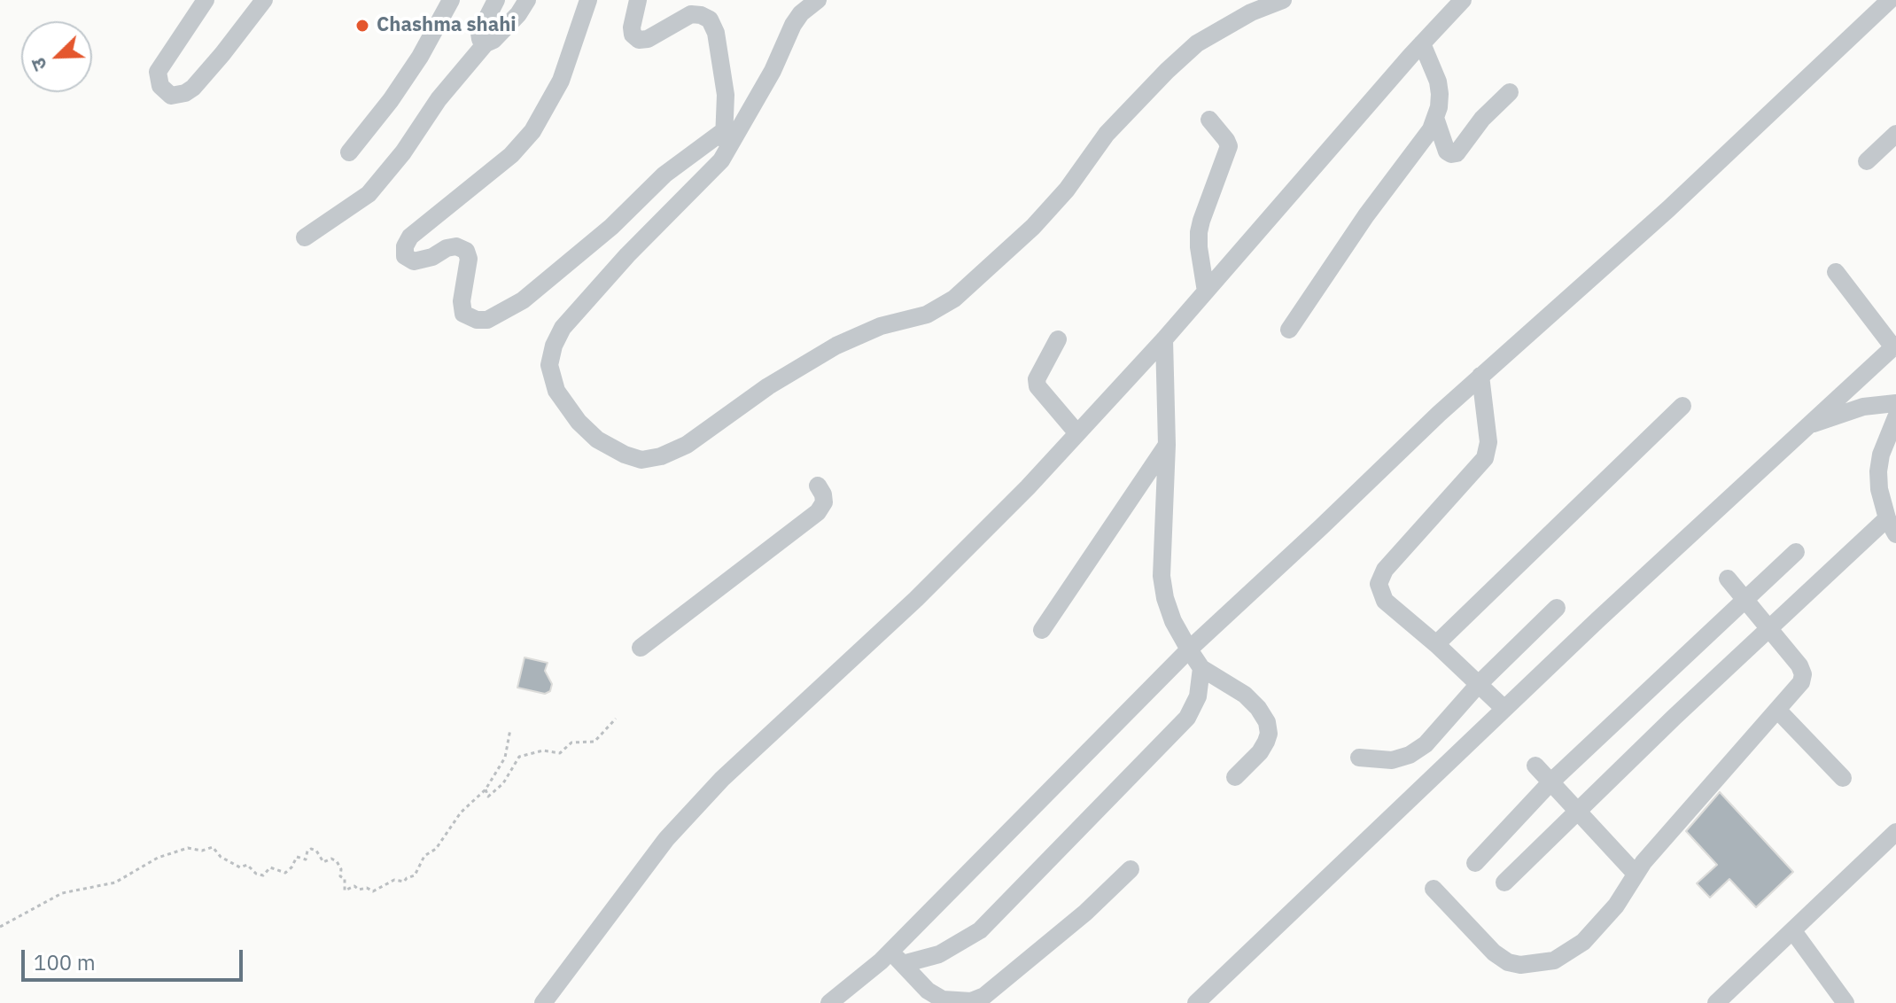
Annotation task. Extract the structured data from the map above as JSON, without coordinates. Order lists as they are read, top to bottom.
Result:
{
  "places": ["Chashma shahi"],
  "scale_bar": "100 m",
  "north": "bottom left"
}
